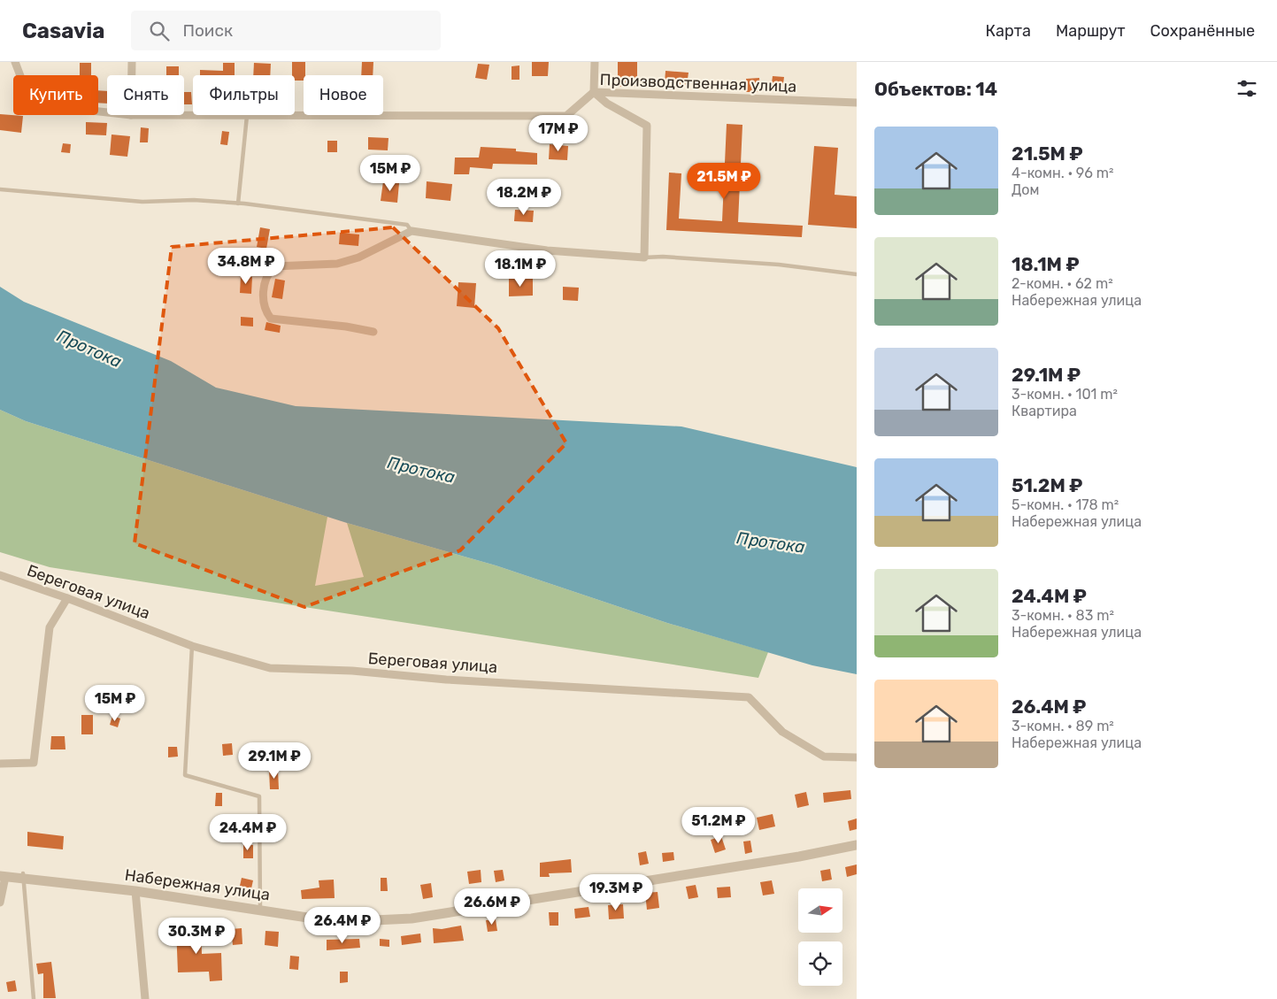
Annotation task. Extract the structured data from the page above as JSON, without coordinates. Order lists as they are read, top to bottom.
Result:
{
  "streets": {
    "street": ["Производственная улица", "Береговая улица", "Набережная улица"]
  },
  "water": ["Протока"],
  "north": "right",
  "page": {
    "header": "Casavia",
    "search": "Поиск",
    "nav": ["Карта", "Маршрут", "Сохранённые"],
    "heading": "Объектов: 14",
    "chip": [
      "Купить",
      "Снять",
      "Фильтры",
      "Новое"
    ],
    "price": [
      "17M ₽",
      "15M ₽",
      "21.5M ₽",
      "18.2M ₽",
      "34.8M ₽",
      "18.1M ₽",
      "15M ₽",
      "29.1M ₽",
      "51.2M ₽",
      "24.4M ₽",
      "19.3M ₽",
      "26.6M ₽",
      "26.4M ₽",
      "30.3M ₽"
    ],
    "list": [
      {
        "name": "21.5M ₽",
        "note": "4-комн. · 96 m² · Дом"
      },
      {
        "name": "18.1M ₽",
        "note": "2-комн. · 62 m² · Набережная улица"
      },
      {
        "name": "29.1M ₽",
        "note": "3-комн. · 101 m² · Квартира"
      },
      {
        "name": "51.2M ₽",
        "note": "5-комн. · 178 m² · Набережная улица"
      },
      {
        "name": "24.4M ₽",
        "note": "3-комн. · 83 m² · Набережная улица"
      },
      {
        "name": "26.4M ₽",
        "note": "3-комн. · 89 m² · Набережная улица"
      }
    ]
  }
}
